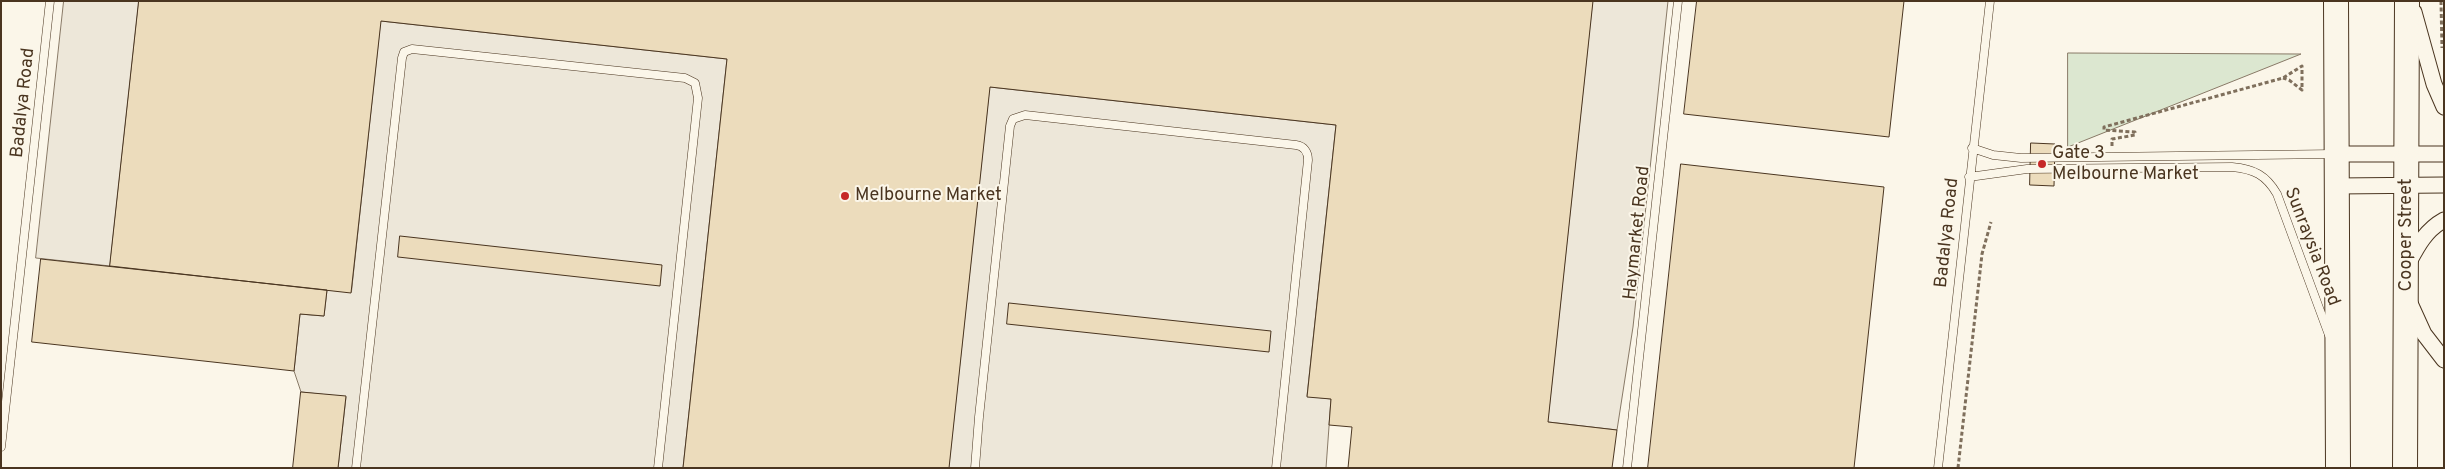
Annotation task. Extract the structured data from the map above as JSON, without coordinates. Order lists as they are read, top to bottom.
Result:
{
  "streets": {
    "main road": ["Cooper Street"],
    "lane": ["Badalya Road", "Haymarket Road", "Sunraysia Road"]
  },
  "crossings": [
    ["Badalya Road", "Sunraysia Road"]
  ],
  "places": ["Gate 3 Melbourne Market", "Melbourne Market"]
}
